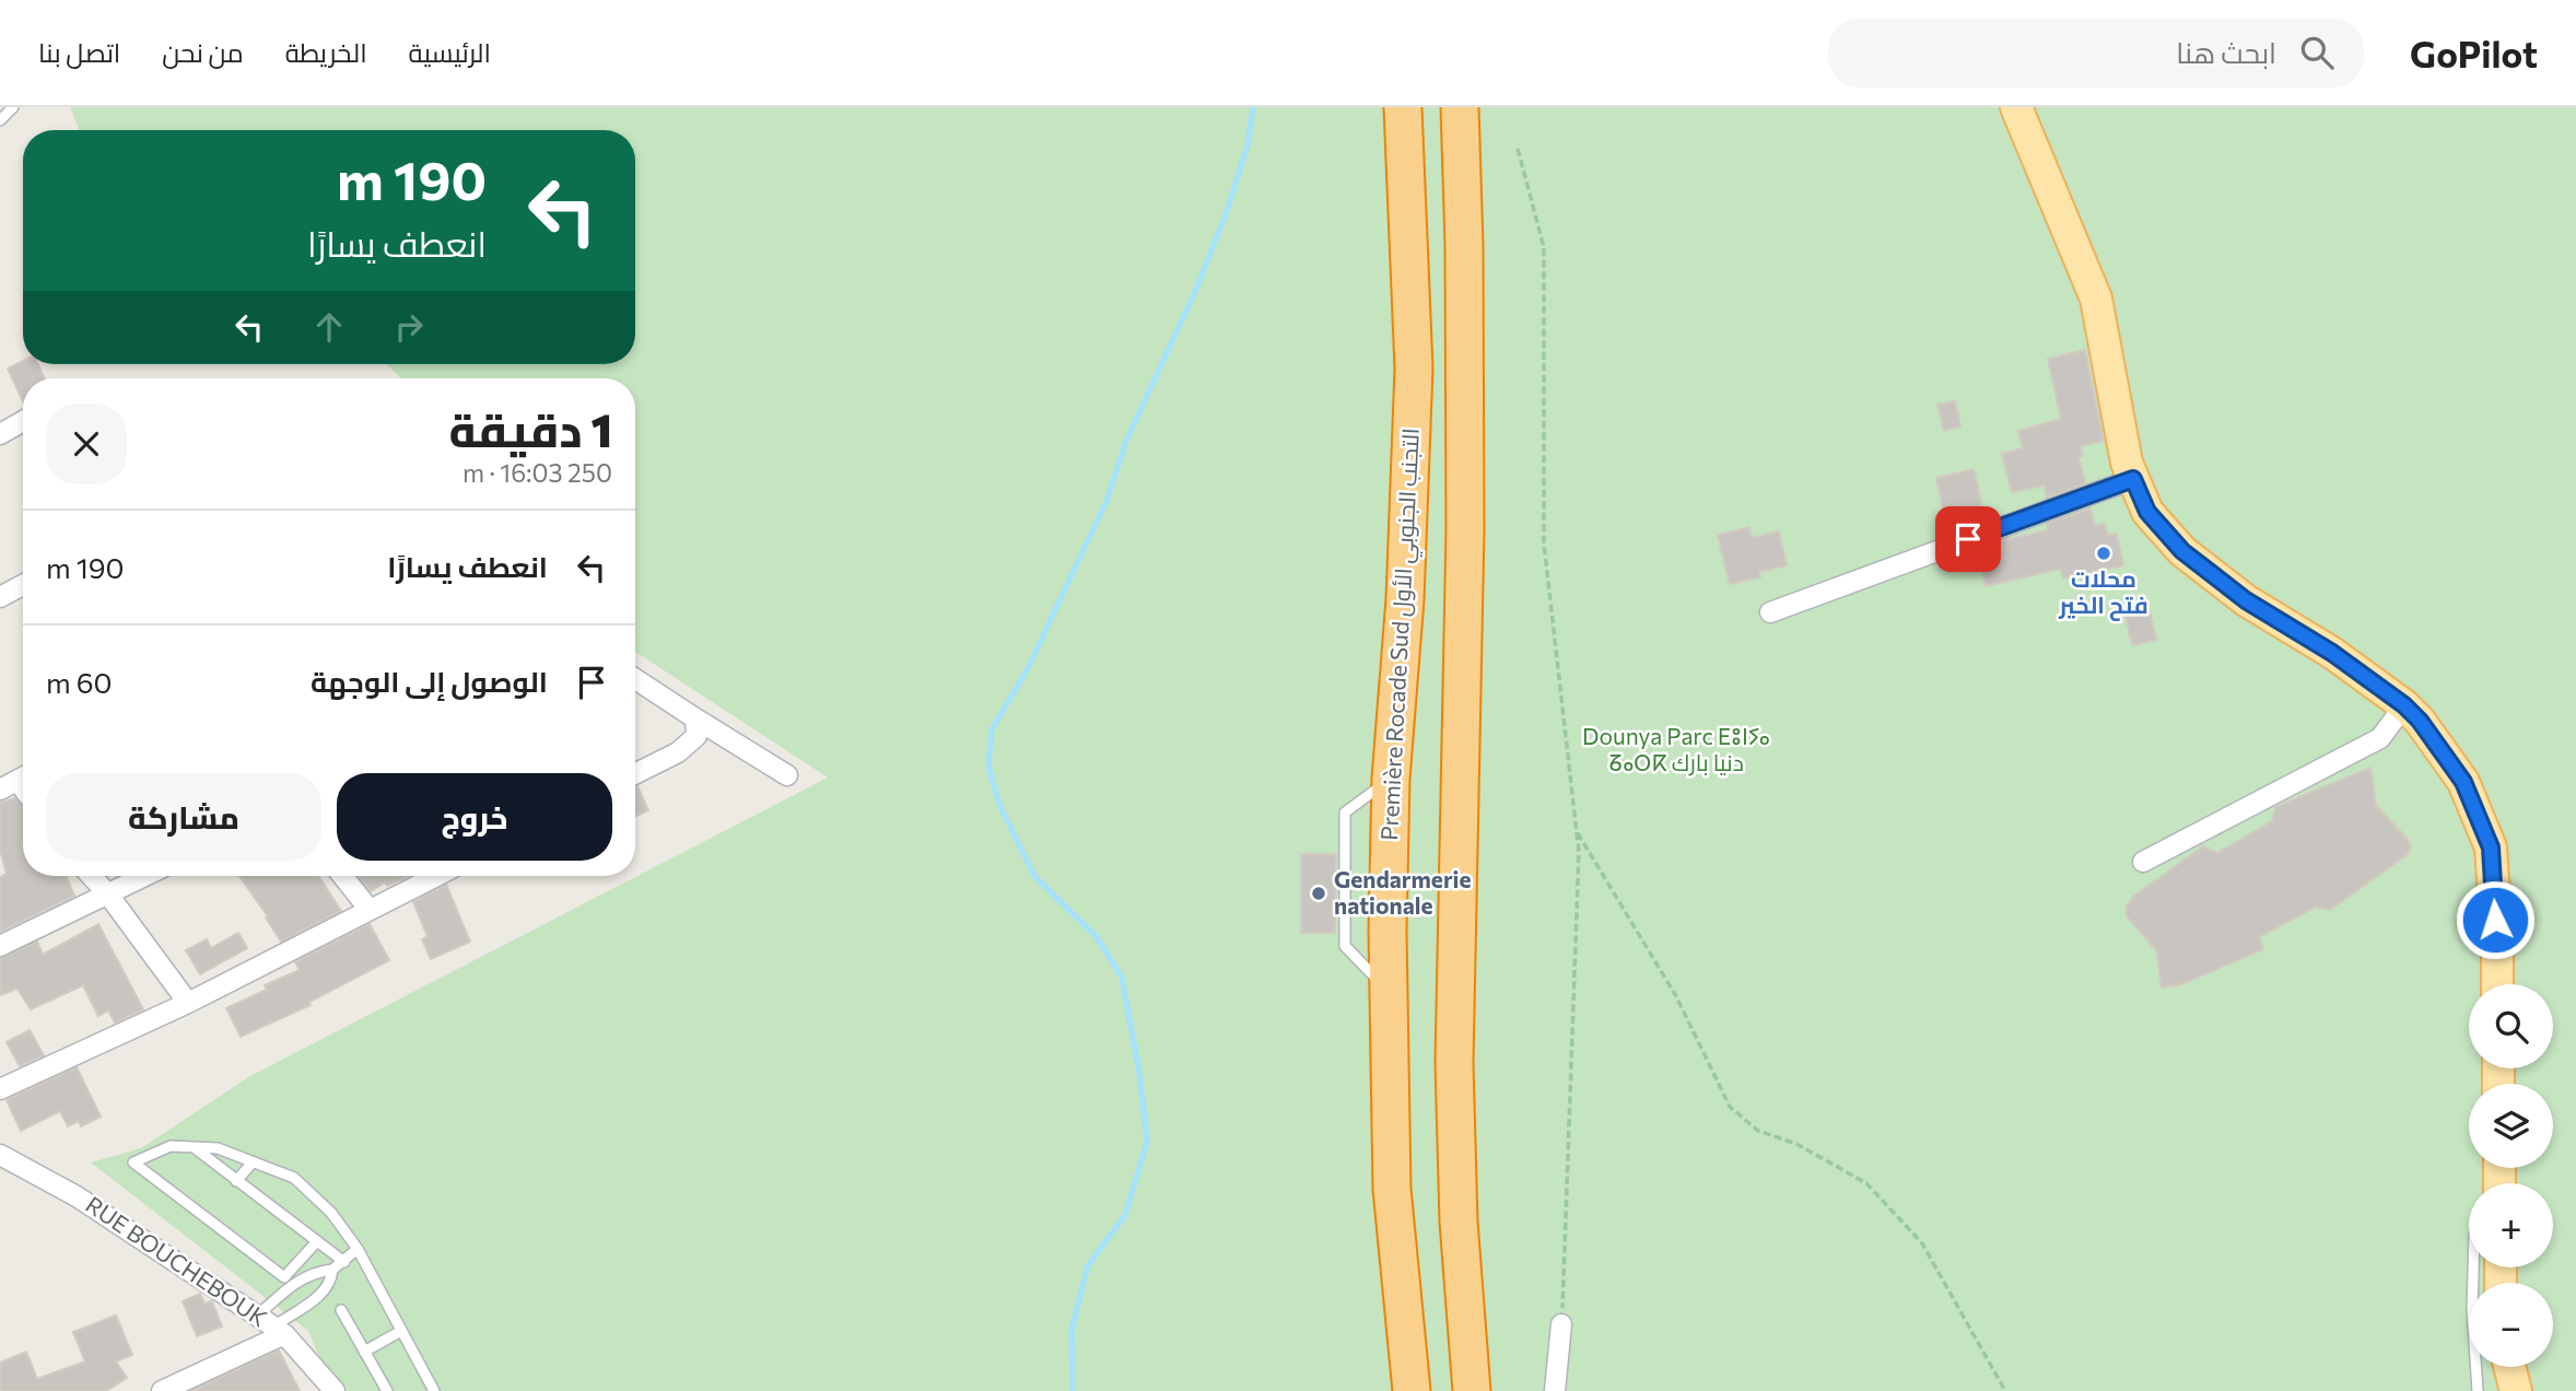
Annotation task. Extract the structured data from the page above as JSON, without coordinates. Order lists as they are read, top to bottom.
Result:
{
  "streets": {
    "highway": ["Première Rocade Sud التجنب الجنوبي الأول"],
    "street": ["RUE BOUCHEBOUK"]
  },
  "parks": ["Dounya Parc ⴹⵓⵏⵢⴰ ⵒⴰⵔⴽ دنيا بارك"],
  "places": ["محلات فتح الخير", "Gendarmerie nationale"],
  "page": {
    "header": "GoPilot",
    "search": "ابحث هنا",
    "nav": [
      "الرئيسية",
      "الخريطة",
      "من نحن",
      "اتصل بنا"
    ],
    "turn": ["190 m", "انعطف يسارًا"],
    "heading": ["1 دقيقة", "250 m · 16:03"],
    "list": [
      {
        "name": "انعطف يسارًا",
        "value": "190 m"
      },
      {
        "name": "الوصول إلى الوجهة",
        "value": "60 m"
      }
    ],
    "buttons": ["خروج", "مشاركة"],
    "map_buttons": ["+", "−"]
  }
}
